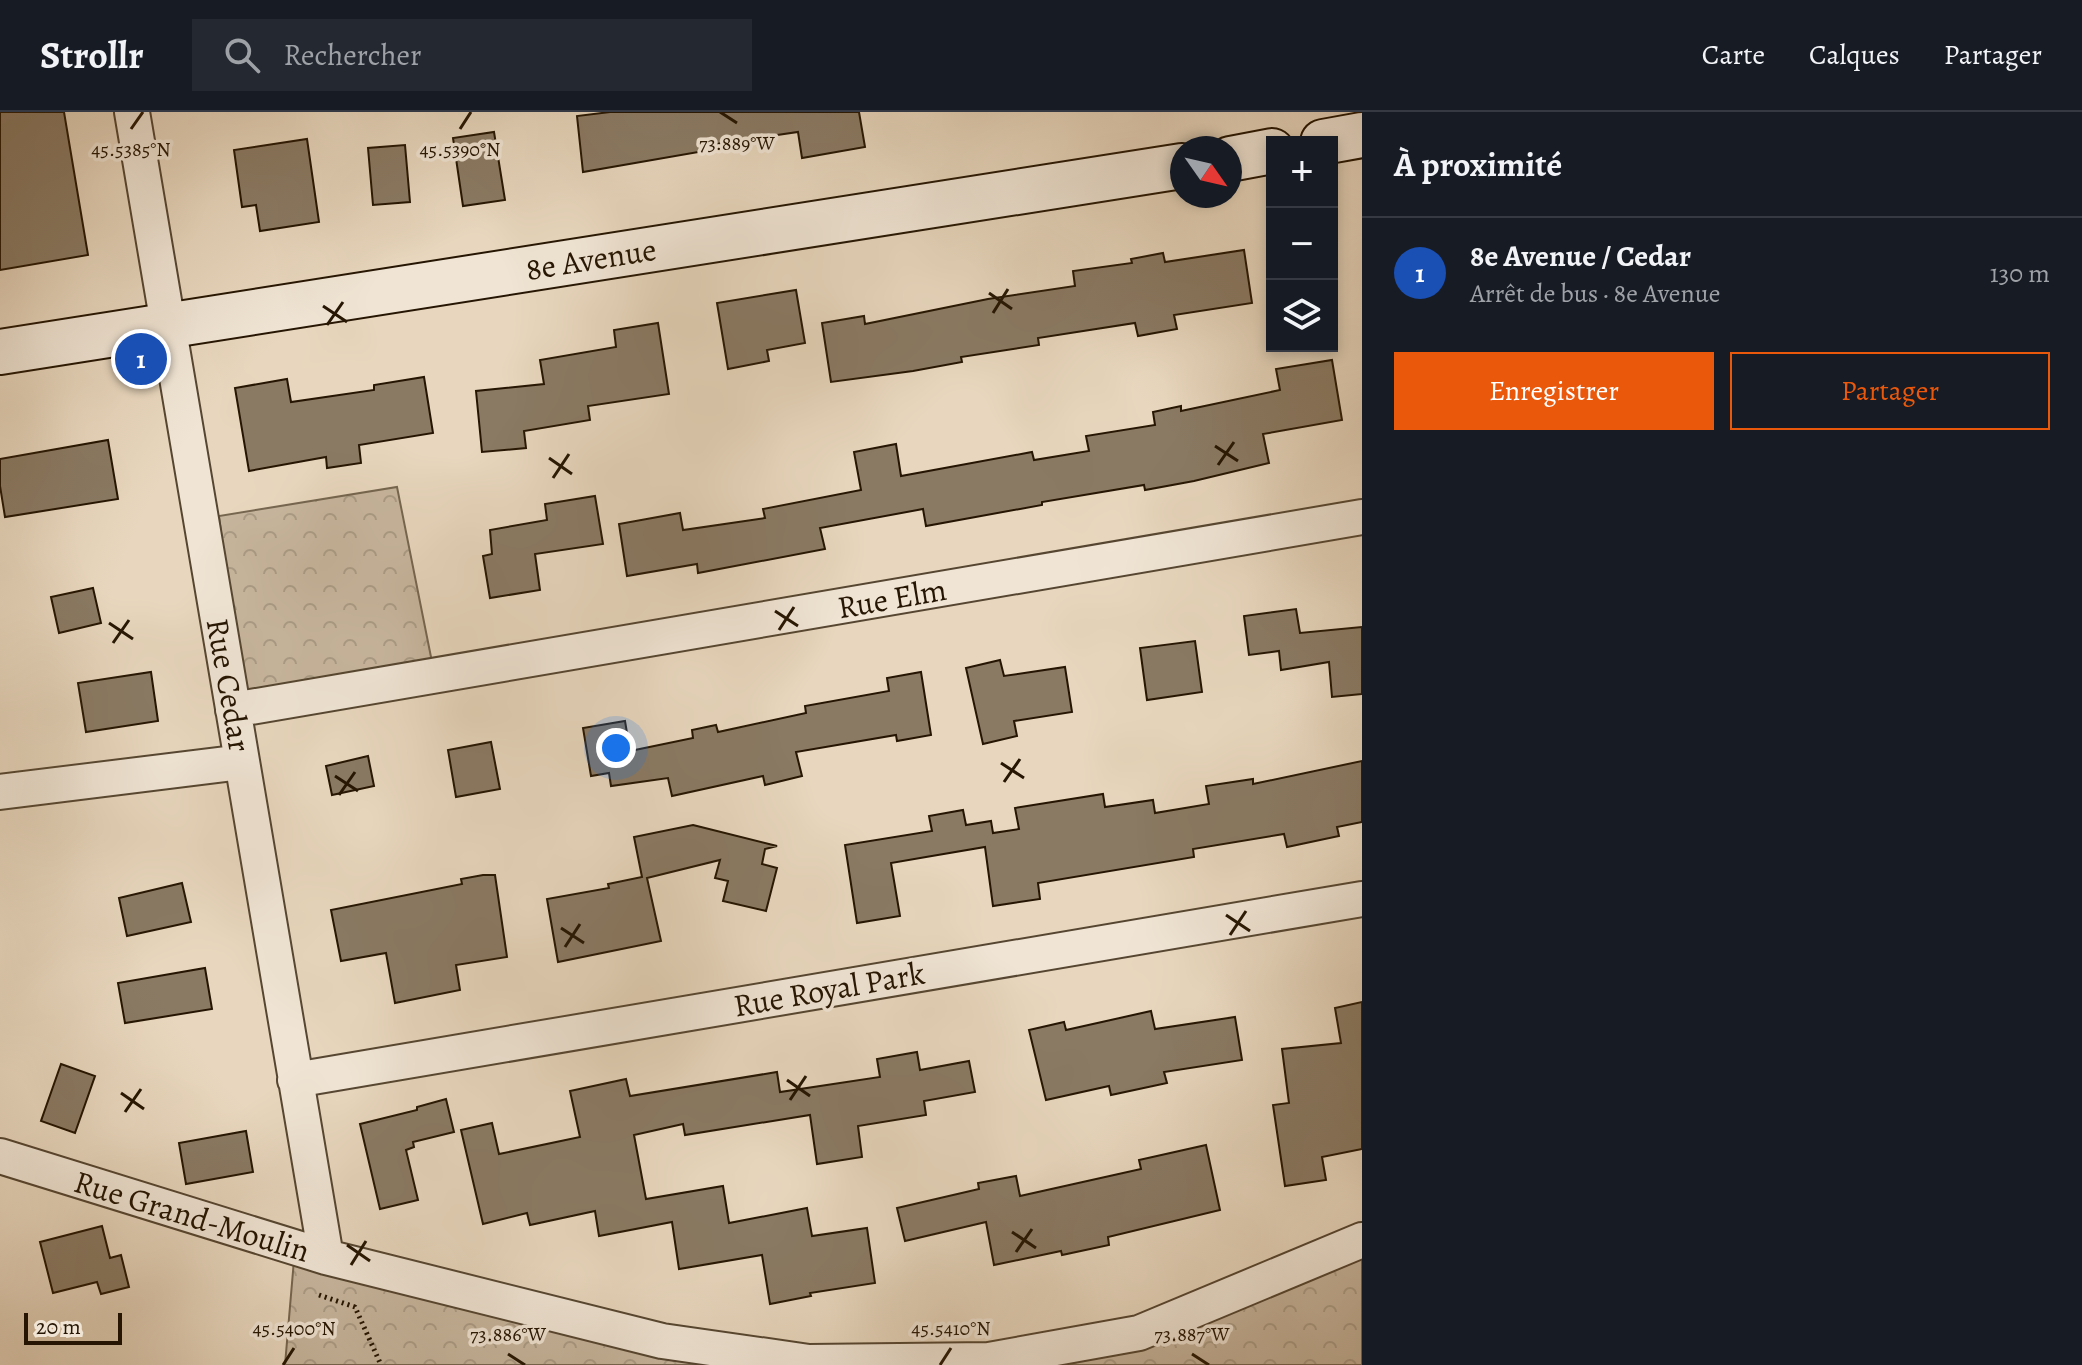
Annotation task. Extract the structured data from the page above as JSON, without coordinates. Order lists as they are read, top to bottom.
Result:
{
  "streets": {
    "street": [
      "8e Avenue",
      "Rue Elm",
      "Rue Cedar",
      "Rue Royal Park",
      "Rue Grand-Moulin"
    ]
  },
  "crossings": [
    ["8e Avenue", "Rue Cedar"],
    ["Rue Elm", "Rue Cedar"],
    ["Rue Cedar", "Rue Royal Park"],
    ["Rue Cedar", "Rue Grand-Moulin"]
  ],
  "scale_bar": "20 m",
  "north": "bottom right",
  "page": {
    "header": "Strollr",
    "search": "Rechercher",
    "nav": ["Carte", "Calques", "Partager"],
    "heading": "À proximité",
    "map_buttons": ["+", "−"],
    "list": [
      {
        "mark": "1",
        "name": "8e Avenue / Cedar",
        "note": "Arrêt de bus · 8e Avenue",
        "value": "130 m"
      }
    ],
    "buttons": ["Enregistrer", "Partager"],
    "pins": "1",
    "scale": "20 m"
  },
  "coordinates": [
    "73.889°W",
    "45.5385°N",
    "45.5390°N",
    "45.5400°N",
    "45.5410°N",
    "73.886°W",
    "73.887°W"
  ]
}
